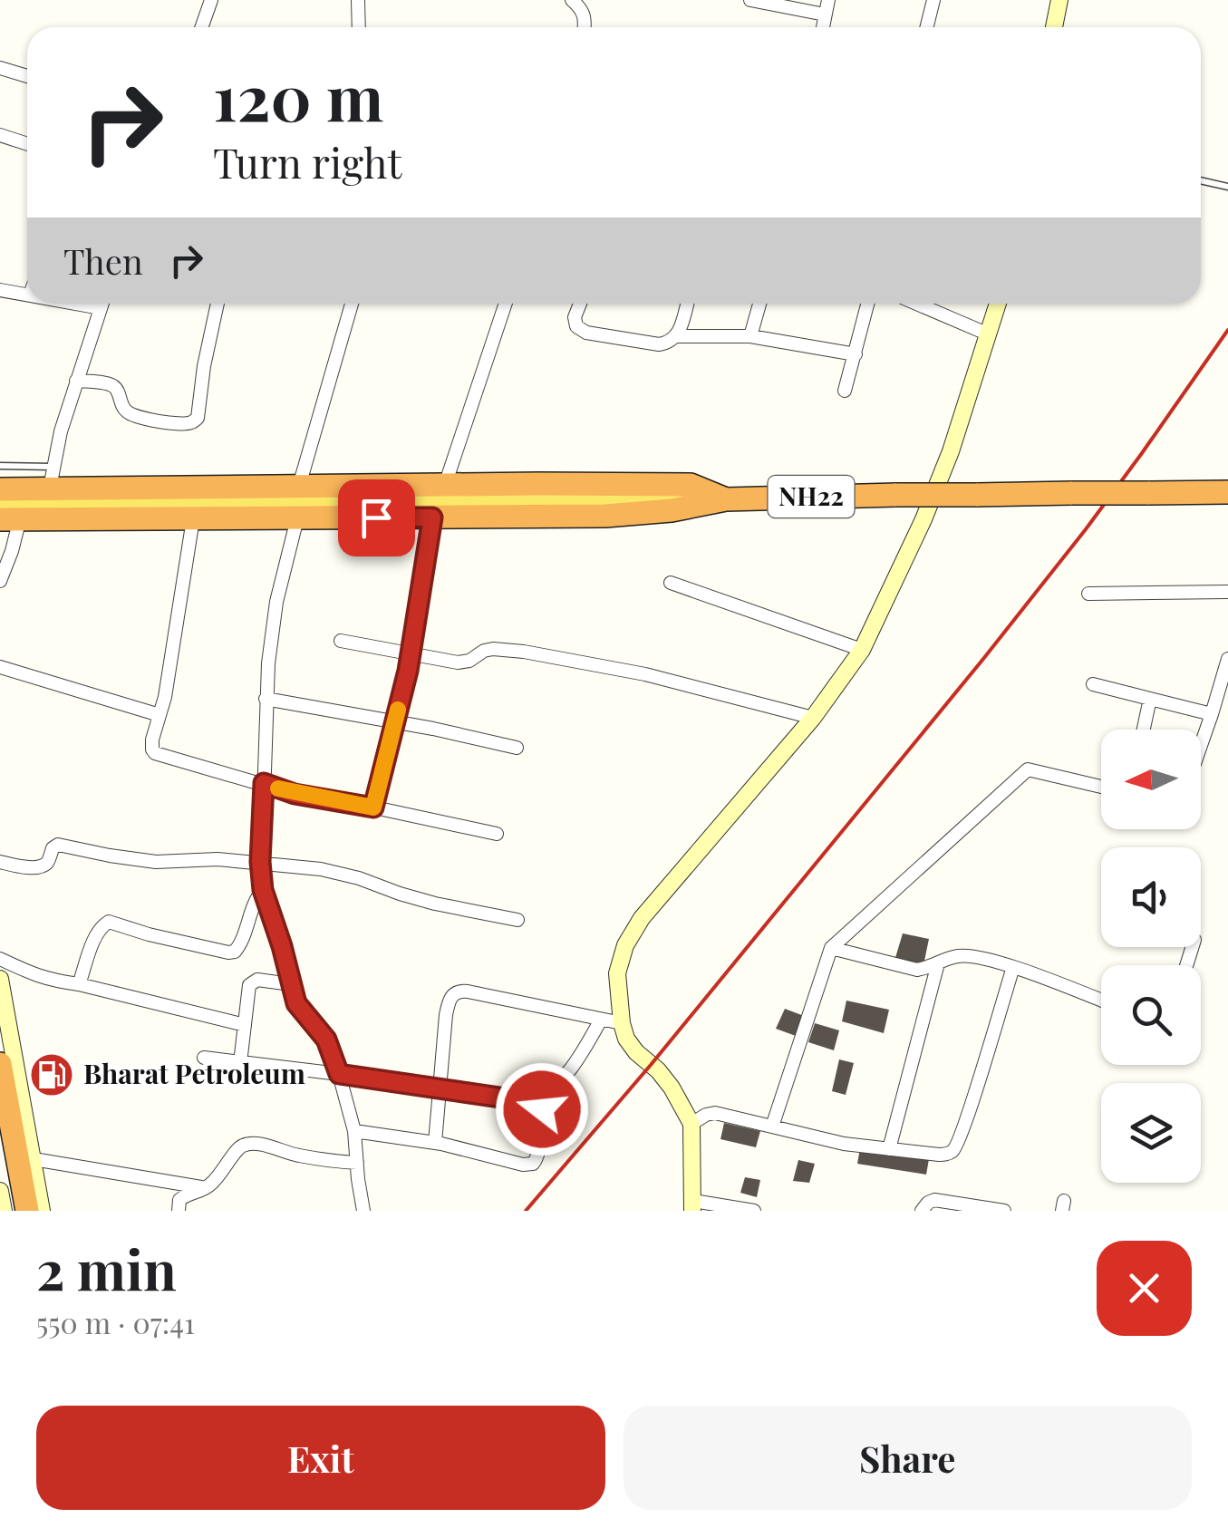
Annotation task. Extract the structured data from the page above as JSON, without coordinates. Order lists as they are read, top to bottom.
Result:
{
  "streets": {
    "highway": ["NH22"]
  },
  "places": {
    "fuel station": ["Bharat Petroleum"]
  },
  "north": "left",
  "page": {
    "turn": ["120 m", "Turn right"],
    "then": "Then",
    "heading": ["2 min", "550 m · 07:41"],
    "buttons": ["Exit", "Share"]
  }
}
